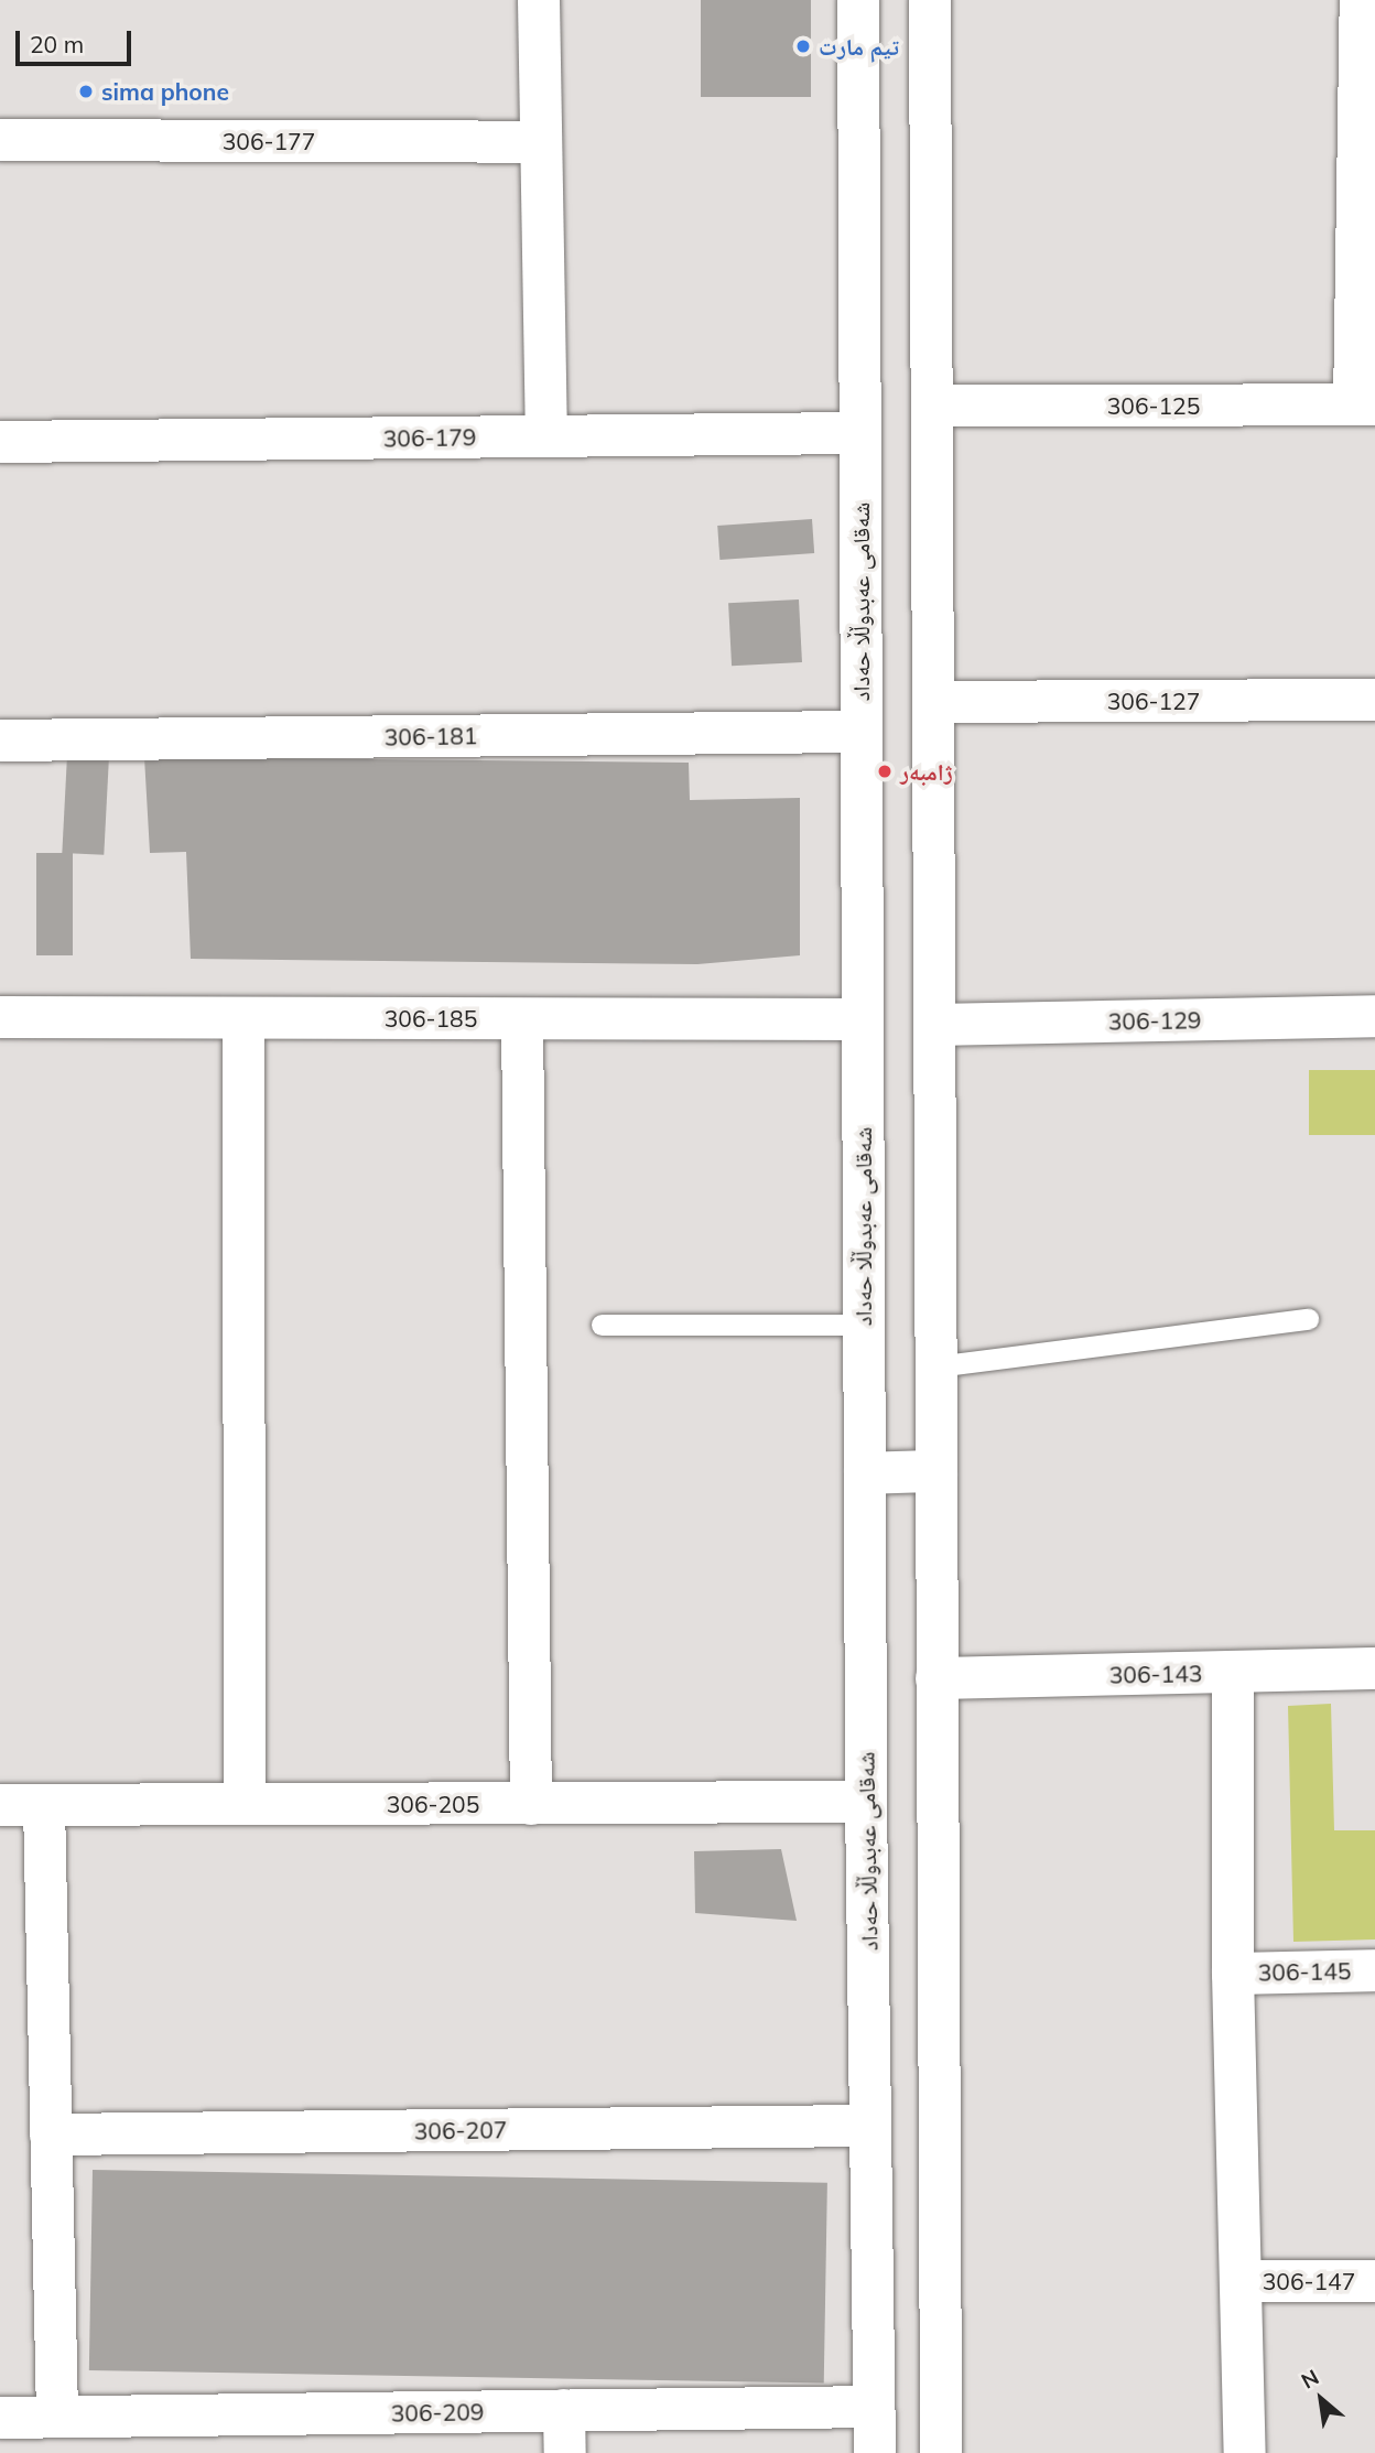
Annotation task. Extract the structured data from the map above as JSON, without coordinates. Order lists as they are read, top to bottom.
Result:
{
  "streets": {
    "street": [
      "306-177",
      "306-125",
      "306-179",
      "شەقامی عەبدوڵڵا حەداد",
      "306-127",
      "306-181",
      "306-185",
      "306-129",
      "306-143",
      "306-205",
      "306-145",
      "306-207",
      "306-147",
      "306-209"
    ]
  },
  "crossings": [
    ["306-179", "شەقامی عەبدوڵڵا حەداد"],
    ["شەقامی عەبدوڵڵا حەداد", "306-181"],
    ["شەقامی عەبدوڵڵا حەداد", "306-185"],
    ["شەقامی عەبدوڵڵا حەداد", "306-205"],
    ["شەقامی عەبدوڵڵا حەداد", "306-207"],
    ["شەقامی عەبدوڵڵا حەداد", "306-209"]
  ],
  "places": ["تيم مارت", "sima phone", "ژامبەر"],
  "scale_bar": "20 m",
  "north": "top left"
}
